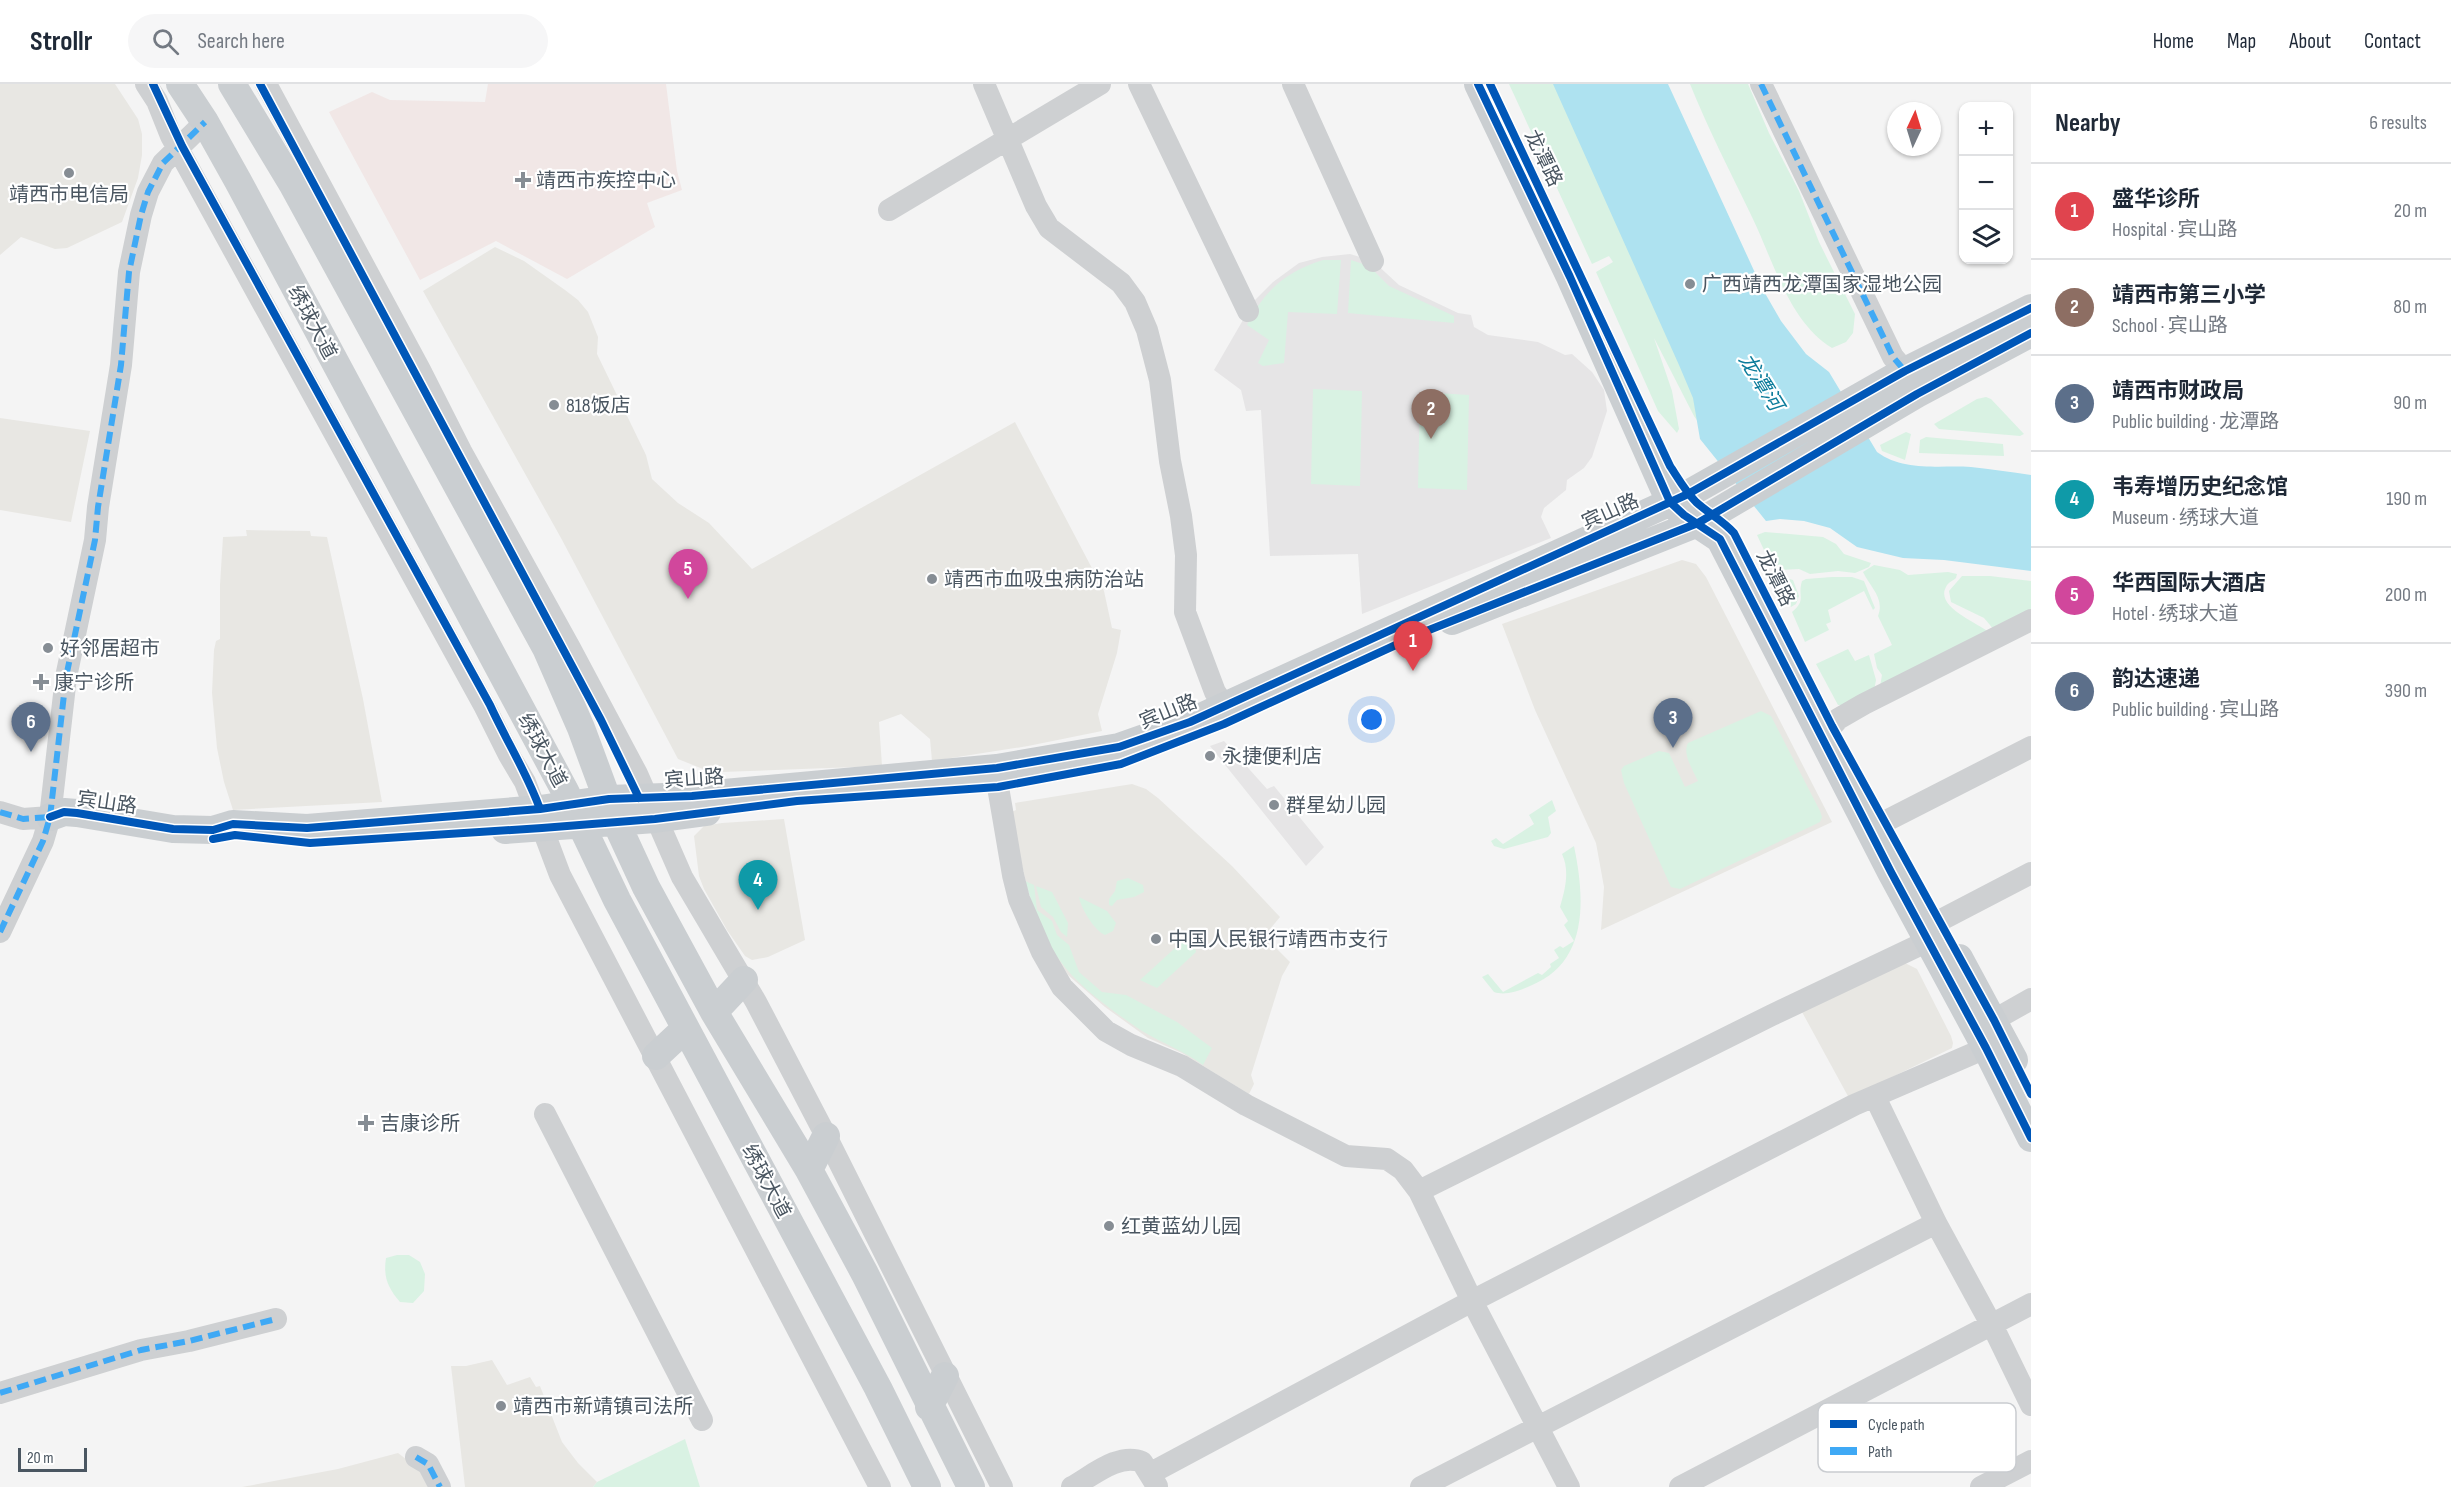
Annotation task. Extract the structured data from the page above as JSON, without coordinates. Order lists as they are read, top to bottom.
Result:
{
  "streets": {
    "main road": ["龙潭路", "绣球大道", "宾山路"]
  },
  "crossings": [
    ["龙潭路", "宾山路"],
    ["绣球大道", "宾山路"]
  ],
  "water": ["龙潭河"],
  "places": {
    "other": [
      "靖西市电信局",
      "广西靖西龙潭国家湿地公园",
      "818饭店",
      "靖西市血吸虫病防治站",
      "好邻居超市",
      "永捷便利店",
      "群星幼儿园",
      "中国人民银行靖西市支行",
      "红黄蓝幼儿园",
      "靖西市新靖镇司法所"
    ],
    "health": ["靖西市疾控中心", "康宁诊所", "吉康诊所"]
  },
  "legend": ["Cycle path", "Path"],
  "scale_bar": "20 m",
  "north": "top",
  "page": {
    "header": "Strollr",
    "search": "Search here",
    "nav": [
      "Home",
      "Map",
      "About",
      "Contact"
    ],
    "heading": ["Nearby", "6 results"],
    "map_buttons": ["+", "−"],
    "list": [
      {
        "mark": "1",
        "name": "盛华诊所",
        "note": "Hospital · 宾山路",
        "value": "20 m"
      },
      {
        "mark": "2",
        "name": "靖西市第三小学",
        "note": "School · 宾山路",
        "value": "80 m"
      },
      {
        "mark": "3",
        "name": "靖西市财政局",
        "note": "Public building · 龙潭路",
        "value": "90 m"
      },
      {
        "mark": "4",
        "name": "韦寿增历史纪念馆",
        "note": "Museum · 绣球大道",
        "value": "190 m"
      },
      {
        "mark": "5",
        "name": "华西国际大酒店",
        "note": "Hotel · 绣球大道",
        "value": "200 m"
      },
      {
        "mark": "6",
        "name": "韵达速递",
        "note": "Public building · 宾山路",
        "value": "390 m"
      }
    ],
    "pins": [
      "2",
      "5",
      "1",
      "3",
      "6",
      "4"
    ],
    "scale": "20 m"
  }
}
